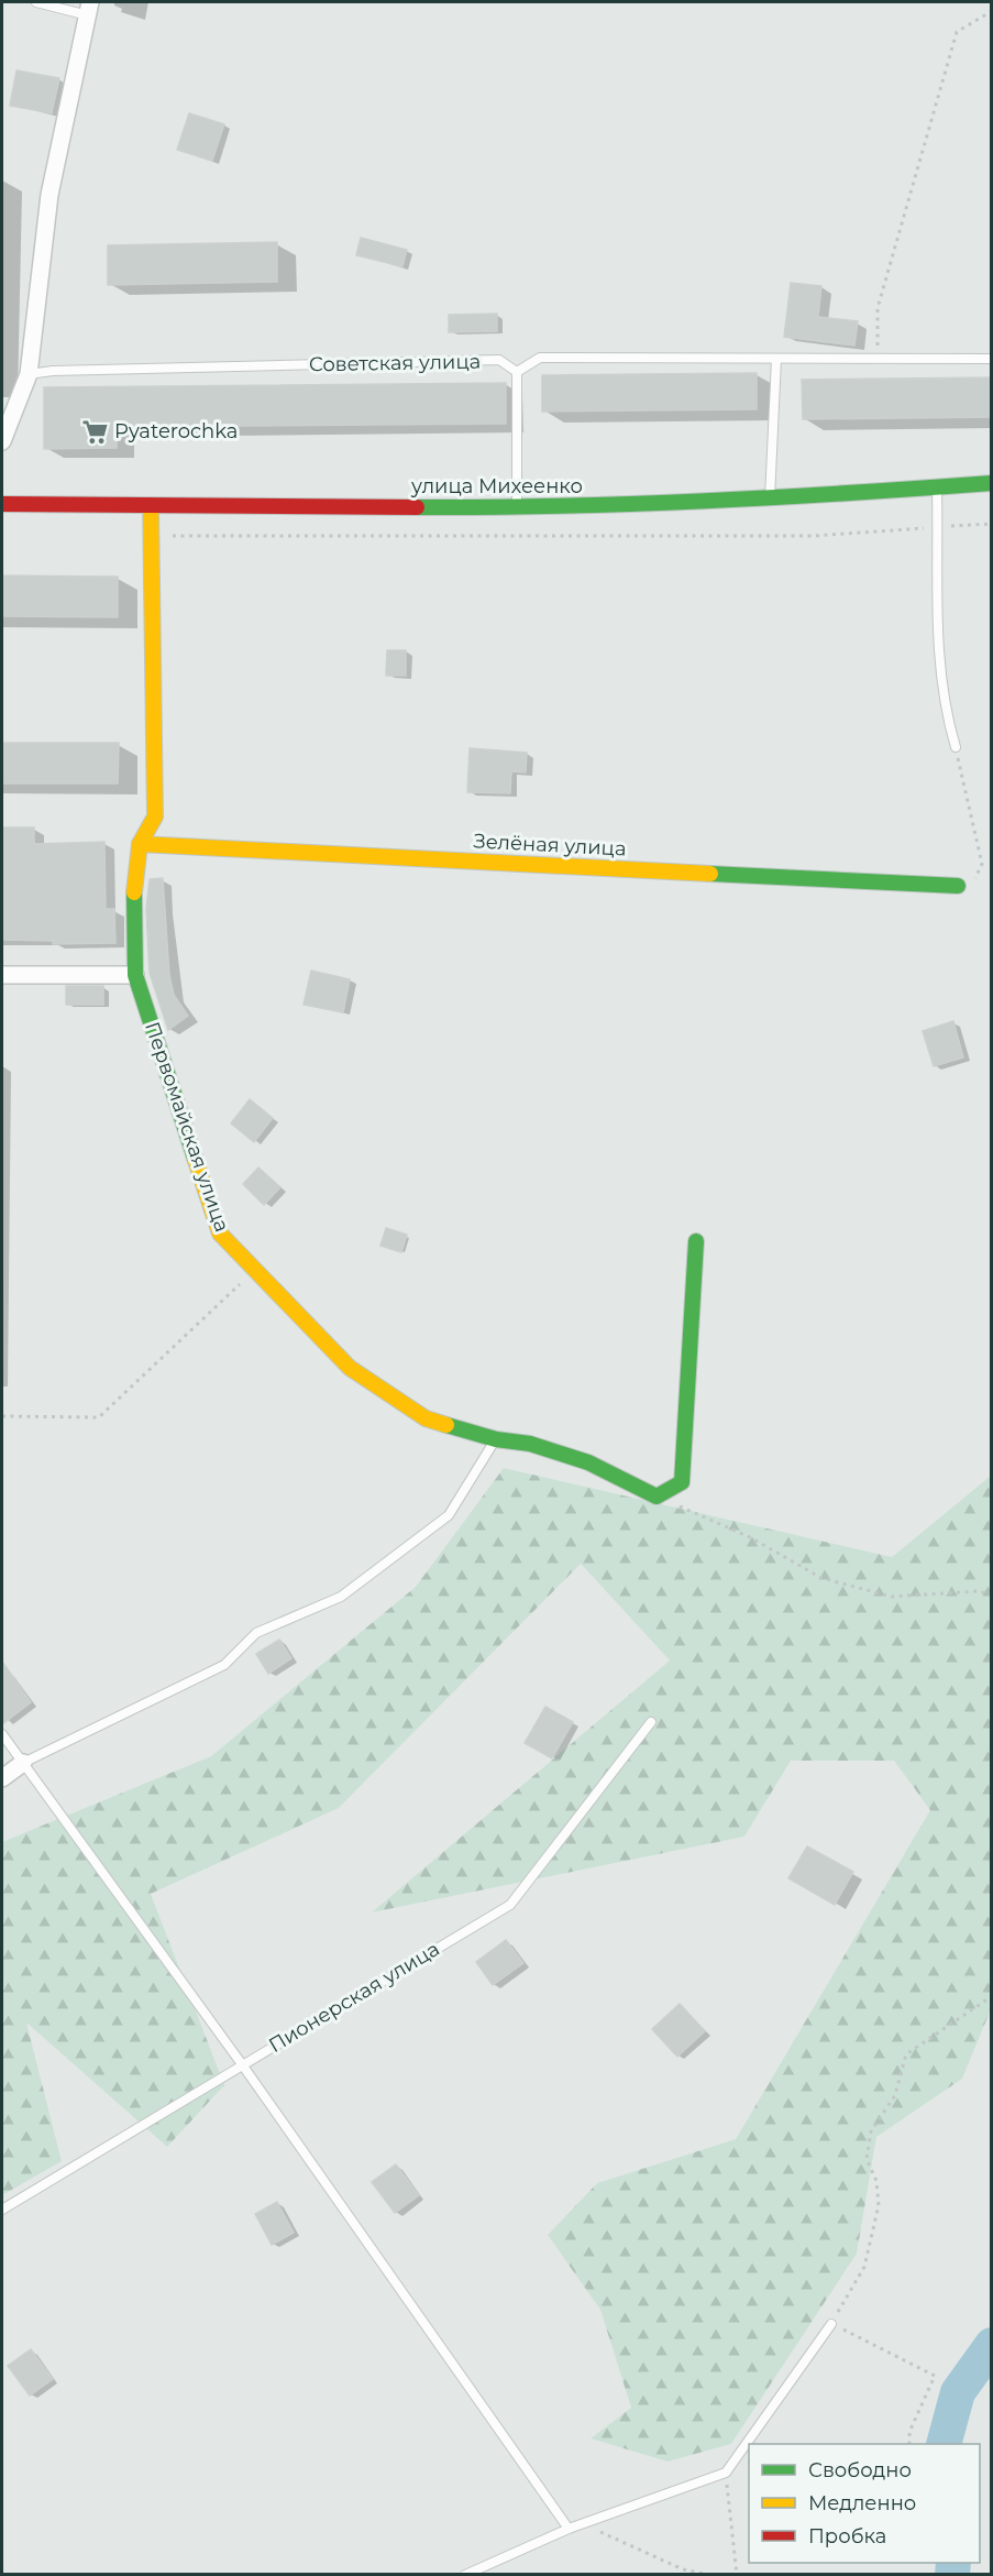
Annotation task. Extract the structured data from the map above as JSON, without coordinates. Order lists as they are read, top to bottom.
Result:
{
  "streets": {
    "street": ["улица Михеенко", "Зелёная улица", "Первомайская улица"],
    "lane": ["Советская улица", "Пионерская улица"]
  },
  "crossings": [
    ["улица Михеенко", "Первомайская улица"],
    ["Зелёная улица", "Первомайская улица"]
  ],
  "places": {
    "supermarket": ["Pyaterochka"]
  },
  "legend": ["Свободно", "Медленно", "Пробка"]
}
